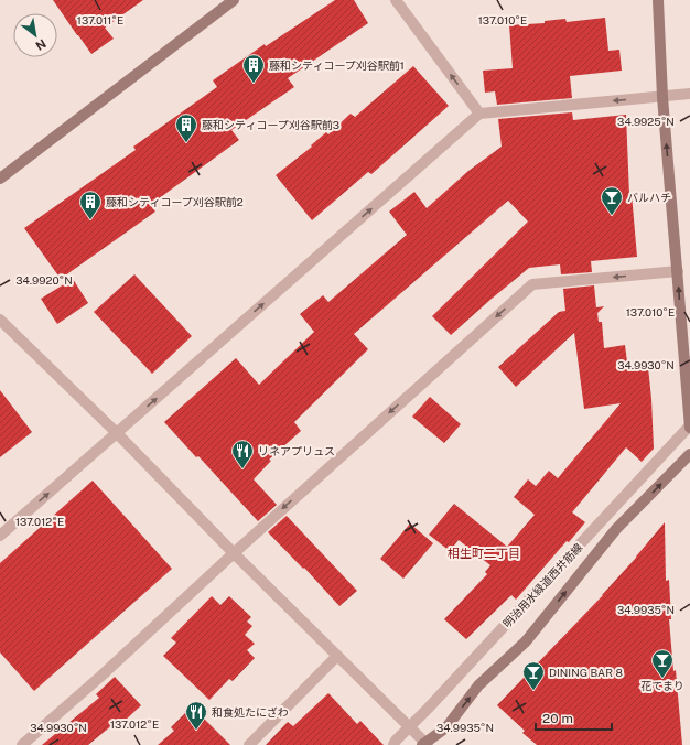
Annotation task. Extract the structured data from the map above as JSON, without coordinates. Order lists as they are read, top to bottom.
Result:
{
  "streets": {
    "street": ["明治用水緑道西井筋線"]
  },
  "districts": ["相生町二丁目"],
  "places": {
    "building": ["藤和シティコープ刈谷駅前1", "藤和シティコープ刈谷駅前3", "藤和シティコープ刈谷駅前2"],
    "bar": ["バルハチ", "花てまり", "DINING BAR 8"],
    "restaurant": ["リネアプリュス", "和食処たにざわ"]
  },
  "scale_bar": "20 m",
  "north": "bottom right",
  "coordinates": [
    "137.011°E",
    "137.010°E",
    "34.9925°N",
    "34.9920°N",
    "34.9930°N",
    "137.012°E",
    "34.9935°N"
  ]
}
